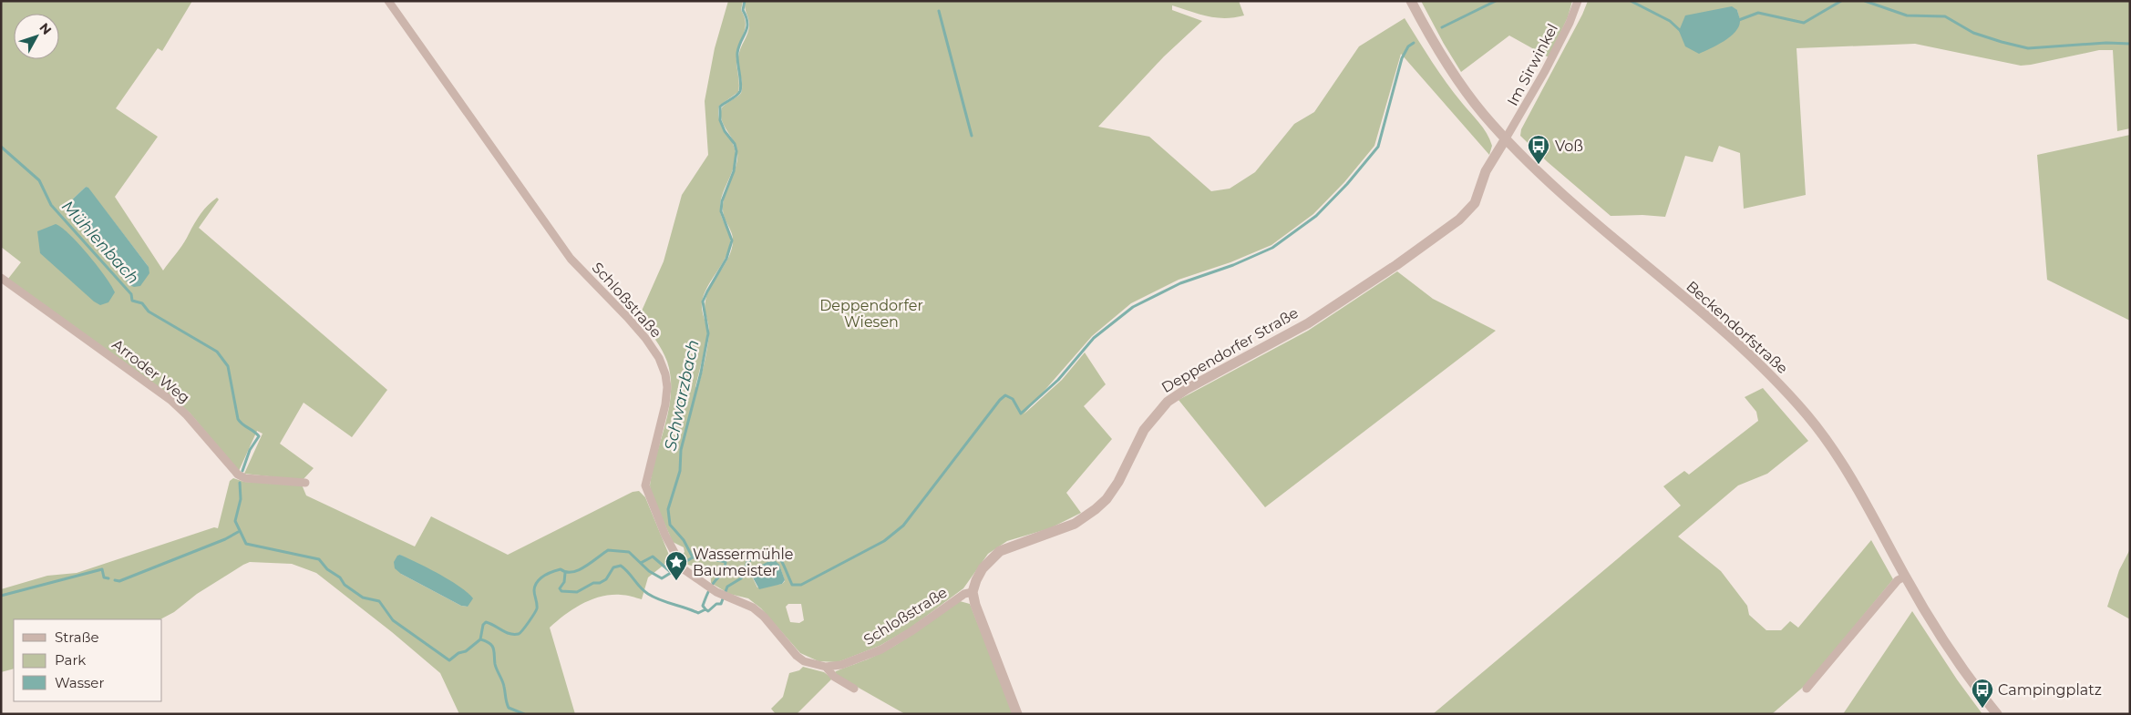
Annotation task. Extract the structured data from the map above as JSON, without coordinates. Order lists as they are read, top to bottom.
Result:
{
  "streets": {
    "street": [
      "Im Sirwinkel",
      "Schloßstraße",
      "Beckendorfstraße",
      "Deppendorfer Straße",
      "Arroder Weg"
    ]
  },
  "crossings": [
    ["Im Sirwinkel", "Beckendorfstraße"],
    ["Im Sirwinkel", "Deppendorfer Straße"],
    ["Schloßstraße", "Deppendorfer Straße"],
    ["Beckendorfstraße", "Deppendorfer Straße"]
  ],
  "water": ["Mühlenbach", "Schwarzbach"],
  "parks": ["Deppendorfer Wiesen"],
  "places": {
    "bus stop": ["Voß", "Campingplatz"],
    "place": ["Wassermühle Baumeister"]
  },
  "legend": ["Straße", "Park", "Wasser"],
  "north": "top right"
}
